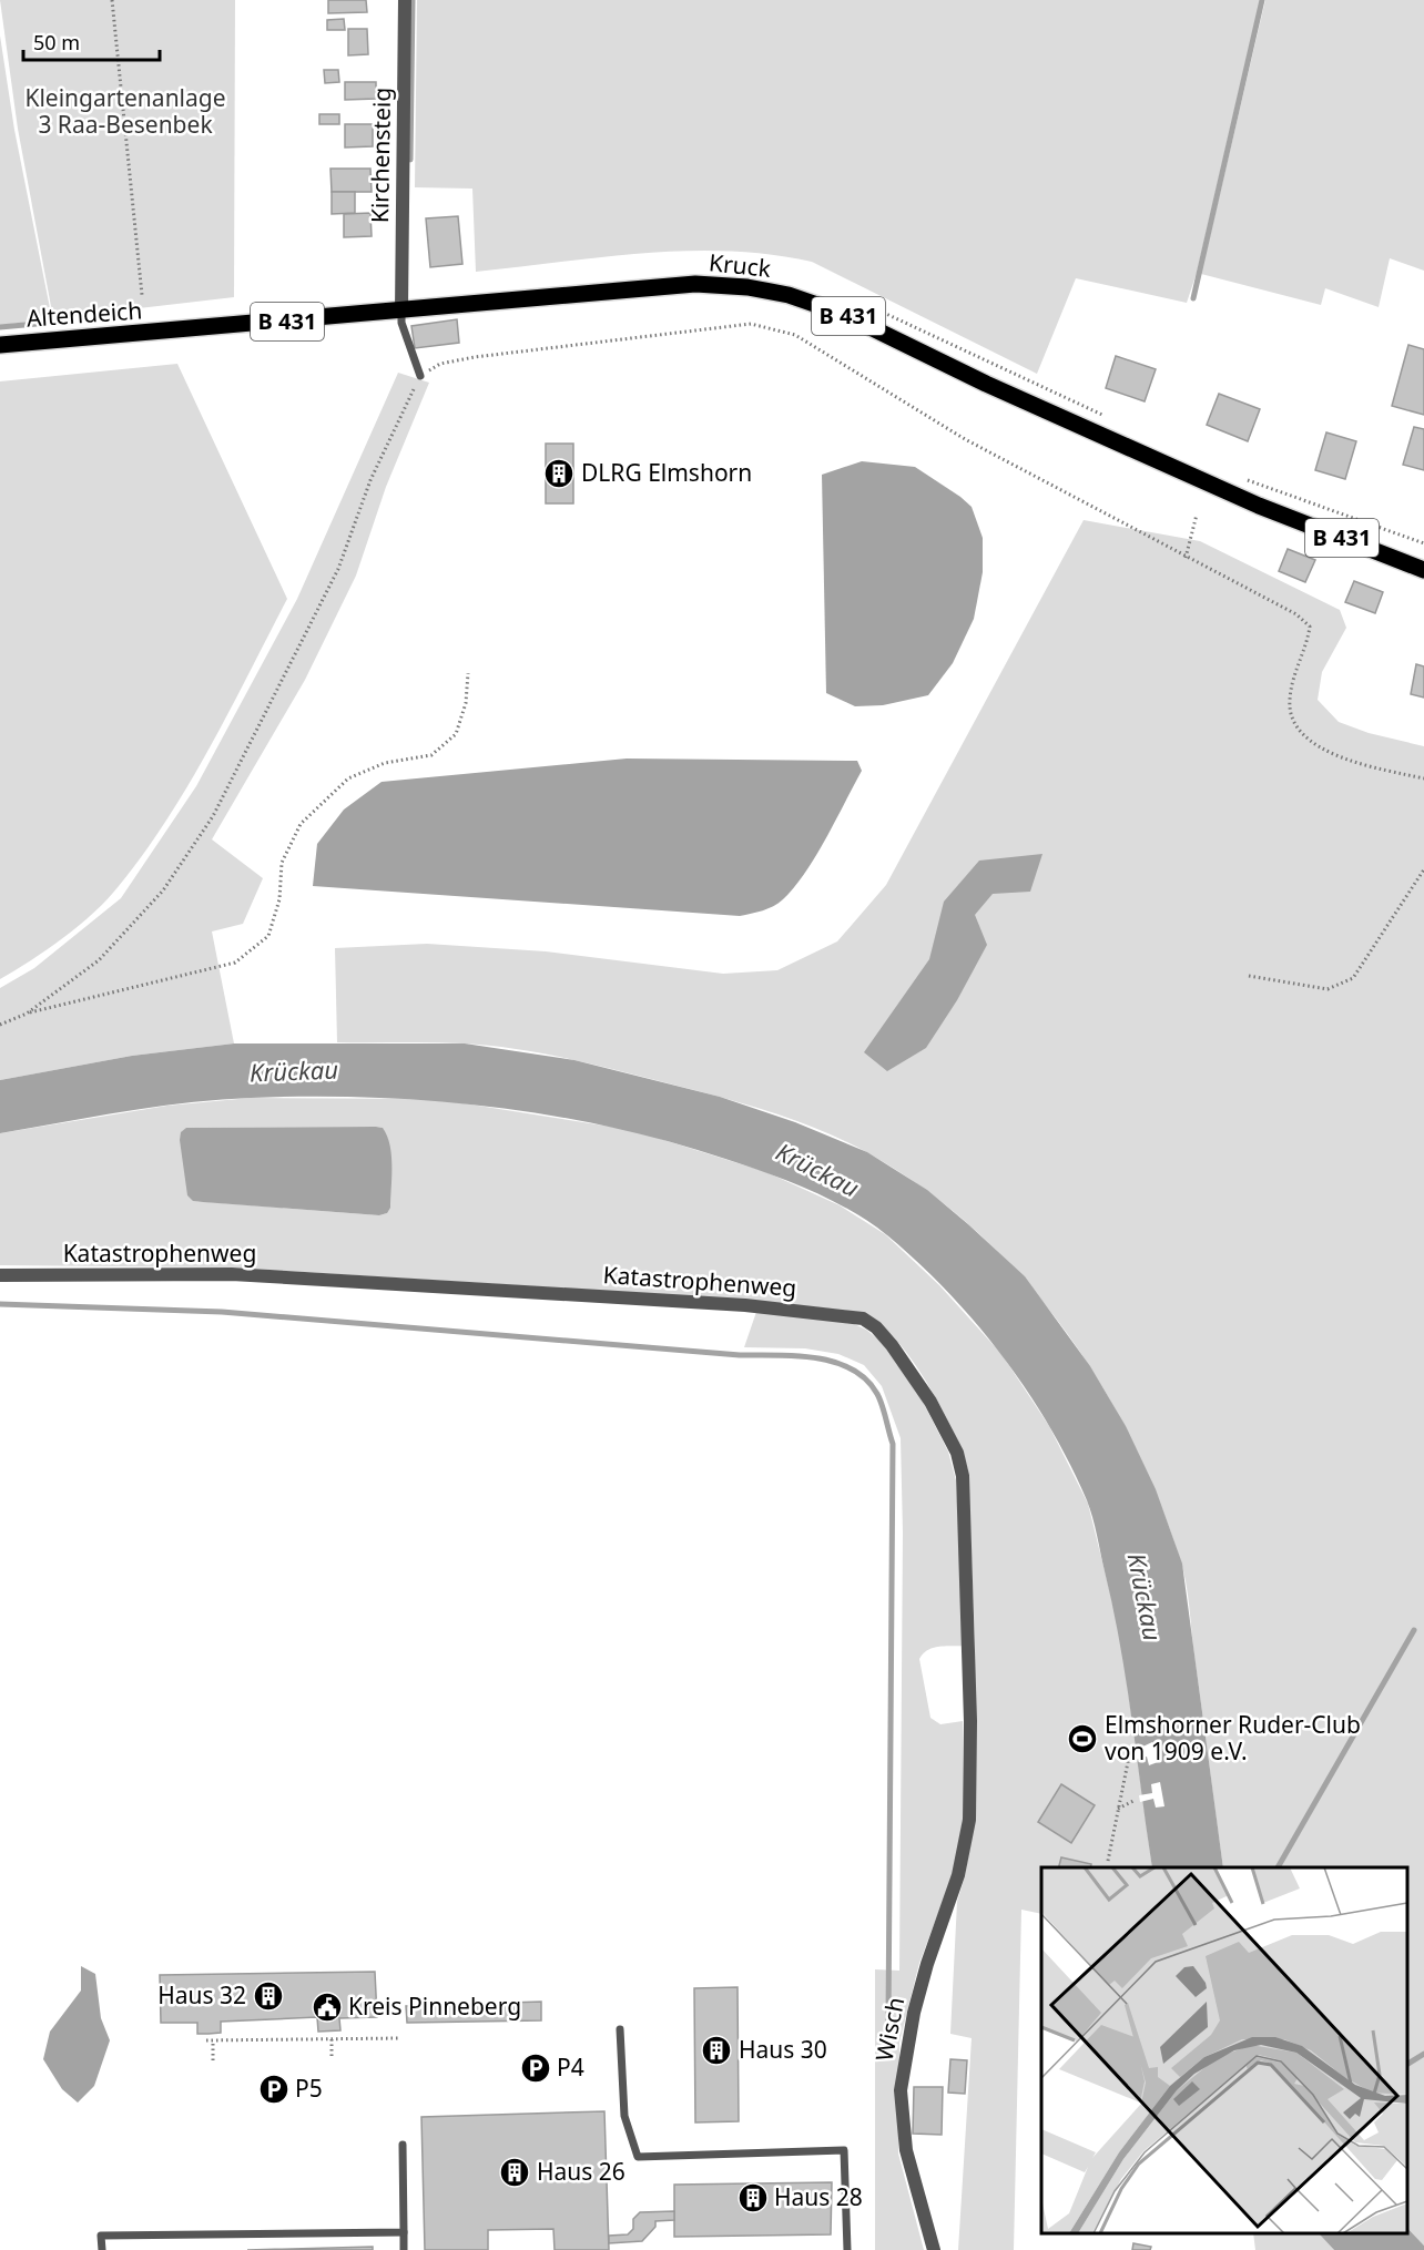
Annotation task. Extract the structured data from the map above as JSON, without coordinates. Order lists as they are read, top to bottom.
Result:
{
  "streets": {
    "main road": ["Kruck", "Altendeich", "B 431"],
    "street": ["Kirchensteig", "Katastrophenweg", "Wisch"]
  },
  "crossings": [
    ["Kirchensteig", "Kruck"],
    ["Kruck", "Altendeich"],
    ["Katastrophenweg", "Wisch"]
  ],
  "water": ["Krückau"],
  "parks": ["Kleingartenanlage 3 Raa-Besenbek"],
  "places": {
    "building": [
      "DLRG Elmshorn",
      "Haus 32",
      "Haus 30",
      "Haus 26",
      "Haus 28"
    ],
    "sports": ["Elmshorner Ruder-Club von 1909 e.V."],
    "public building": ["Kreis Pinneberg"],
    "parking": ["P4", "P5"]
  },
  "scale_bar": "50 m"
}
